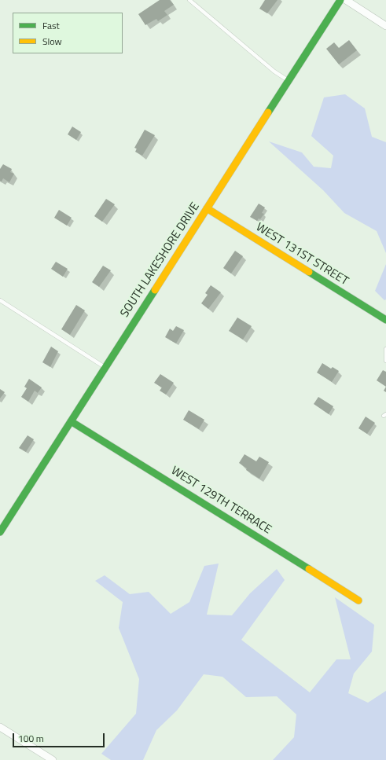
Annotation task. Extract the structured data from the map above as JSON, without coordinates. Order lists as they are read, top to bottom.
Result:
{
  "streets": {
    "street": ["WEST 131ST STREET", "SOUTH LAKESHORE DRIVE", "WEST 129TH TERRACE"]
  },
  "crossings": [
    ["WEST 131ST STREET", "SOUTH LAKESHORE DRIVE"],
    ["SOUTH LAKESHORE DRIVE", "WEST 129TH TERRACE"]
  ],
  "legend": ["Fast", "Slow"],
  "scale_bar": "100 m"
}
